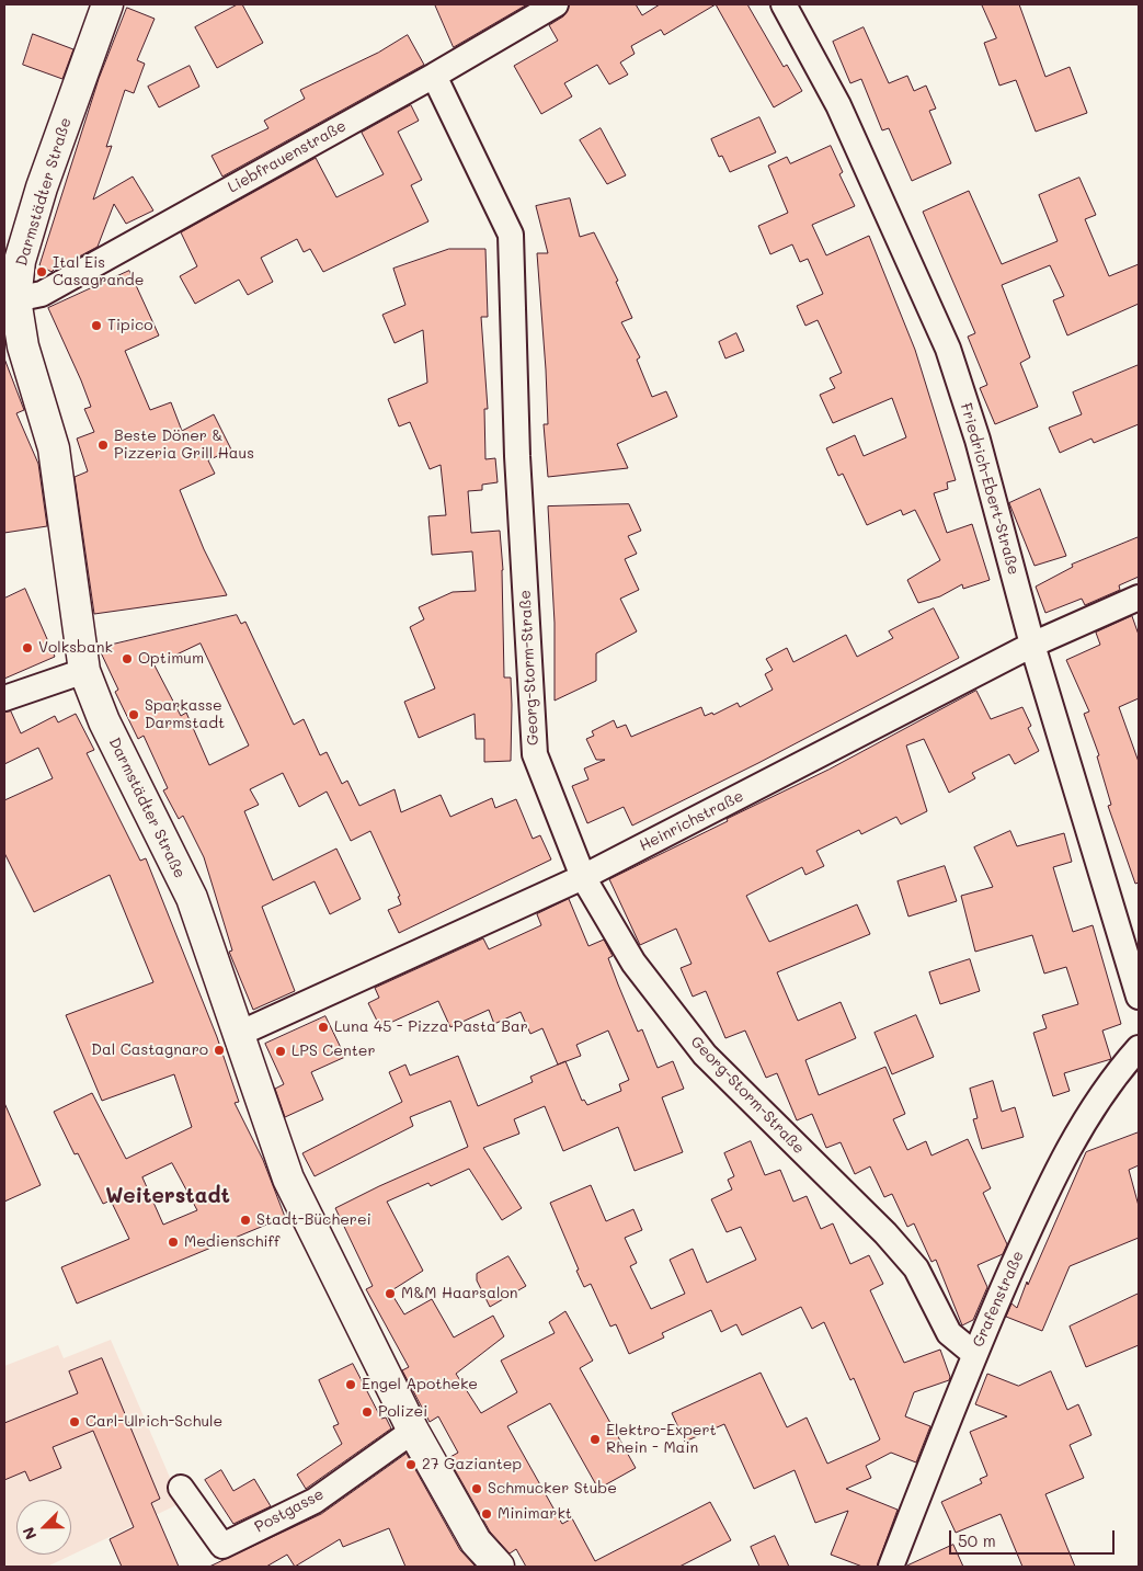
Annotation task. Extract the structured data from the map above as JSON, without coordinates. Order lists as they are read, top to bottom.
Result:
{
  "streets": {
    "street": [
      "Liebfrauenstraße",
      "Darmstädter Straße",
      "Friedrich-Ebert-Straße",
      "Georg-Storm-Straße",
      "Heinrichstraße",
      "Grafenstraße",
      "Postgasse"
    ]
  },
  "crossings": [
    ["Liebfrauenstraße", "Darmstädter Straße"],
    ["Liebfrauenstraße", "Georg-Storm-Straße"],
    ["Darmstädter Straße", "Heinrichstraße"],
    ["Darmstädter Straße", "Postgasse"],
    ["Friedrich-Ebert-Straße", "Heinrichstraße"],
    ["Georg-Storm-Straße", "Heinrichstraße"],
    ["Georg-Storm-Straße", "Grafenstraße"]
  ],
  "districts": ["Weiterstadt"],
  "places": [
    "Ital Eis Casagrande",
    "Tipico",
    "Beste Döner & Pizzeria Grill Haus",
    "Volksbank",
    "Optimum",
    "Sparkasse Darmstadt",
    "Luna 45 - Pizza Pasta Bar",
    "Dal Castagnaro",
    "LPS Center",
    "Stadt-Bücherei",
    "Medienschiff",
    "M&M Haarsalon",
    "Engel Apotheke",
    "Polizei",
    "Carl-Ulrich-Schule",
    "Elektro-Expert Rhein - Main",
    "27 Gaziantep",
    "Schmucker Stube",
    "Minimarkt"
  ],
  "scale_bar": "50 m",
  "north": "bottom left"
}
